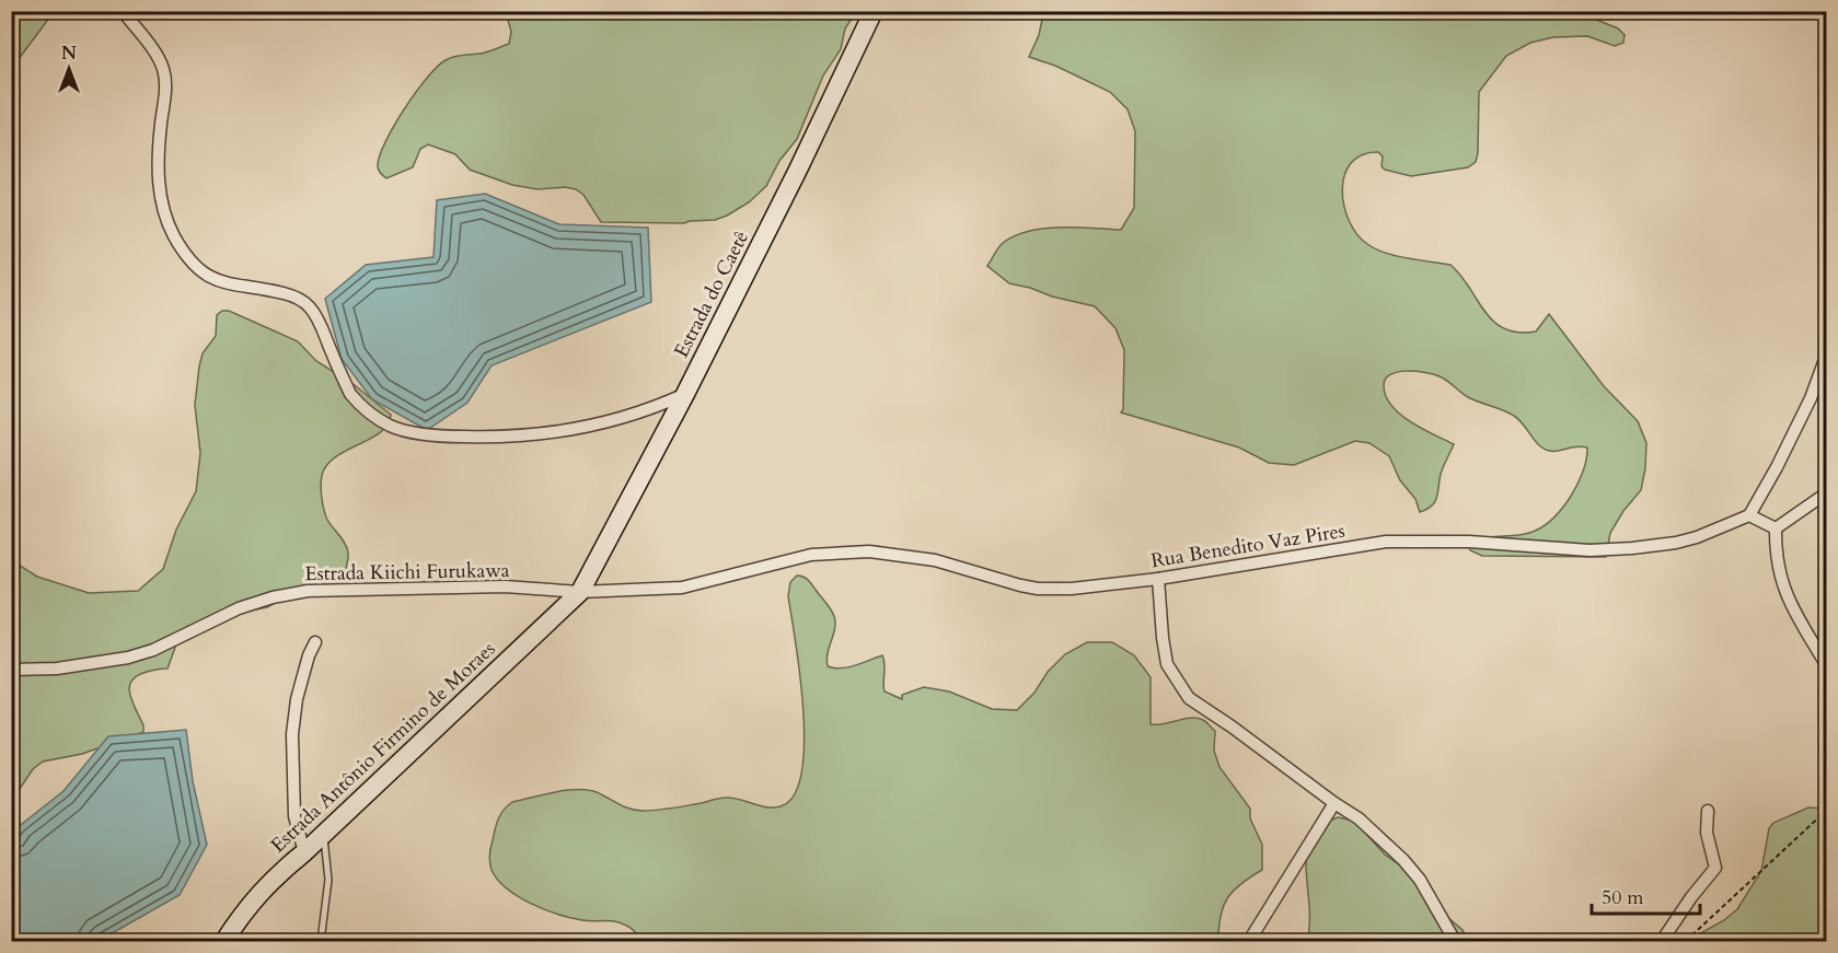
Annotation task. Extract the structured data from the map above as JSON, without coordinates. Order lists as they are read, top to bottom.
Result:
{
  "streets": {
    "street": [
      "Estrada do Caetê",
      "Rua Benedito Vaz Pires",
      "Estrada Kiichi Furukawa",
      "Estrada Antônio Firmino de Moraes"
    ]
  },
  "crossings": [
    ["Estrada do Caetê", "Rua Benedito Vaz Pires"],
    ["Estrada do Caetê", "Estrada Kiichi Furukawa"],
    ["Estrada do Caetê", "Estrada Antônio Firmino de Moraes"],
    ["Rua Benedito Vaz Pires", "Estrada Kiichi Furukawa"],
    ["Rua Benedito Vaz Pires", "Estrada Antônio Firmino de Moraes"],
    ["Estrada Kiichi Furukawa", "Estrada Antônio Firmino de Moraes"]
  ],
  "scale_bar": "50 m",
  "north": "top"
}
